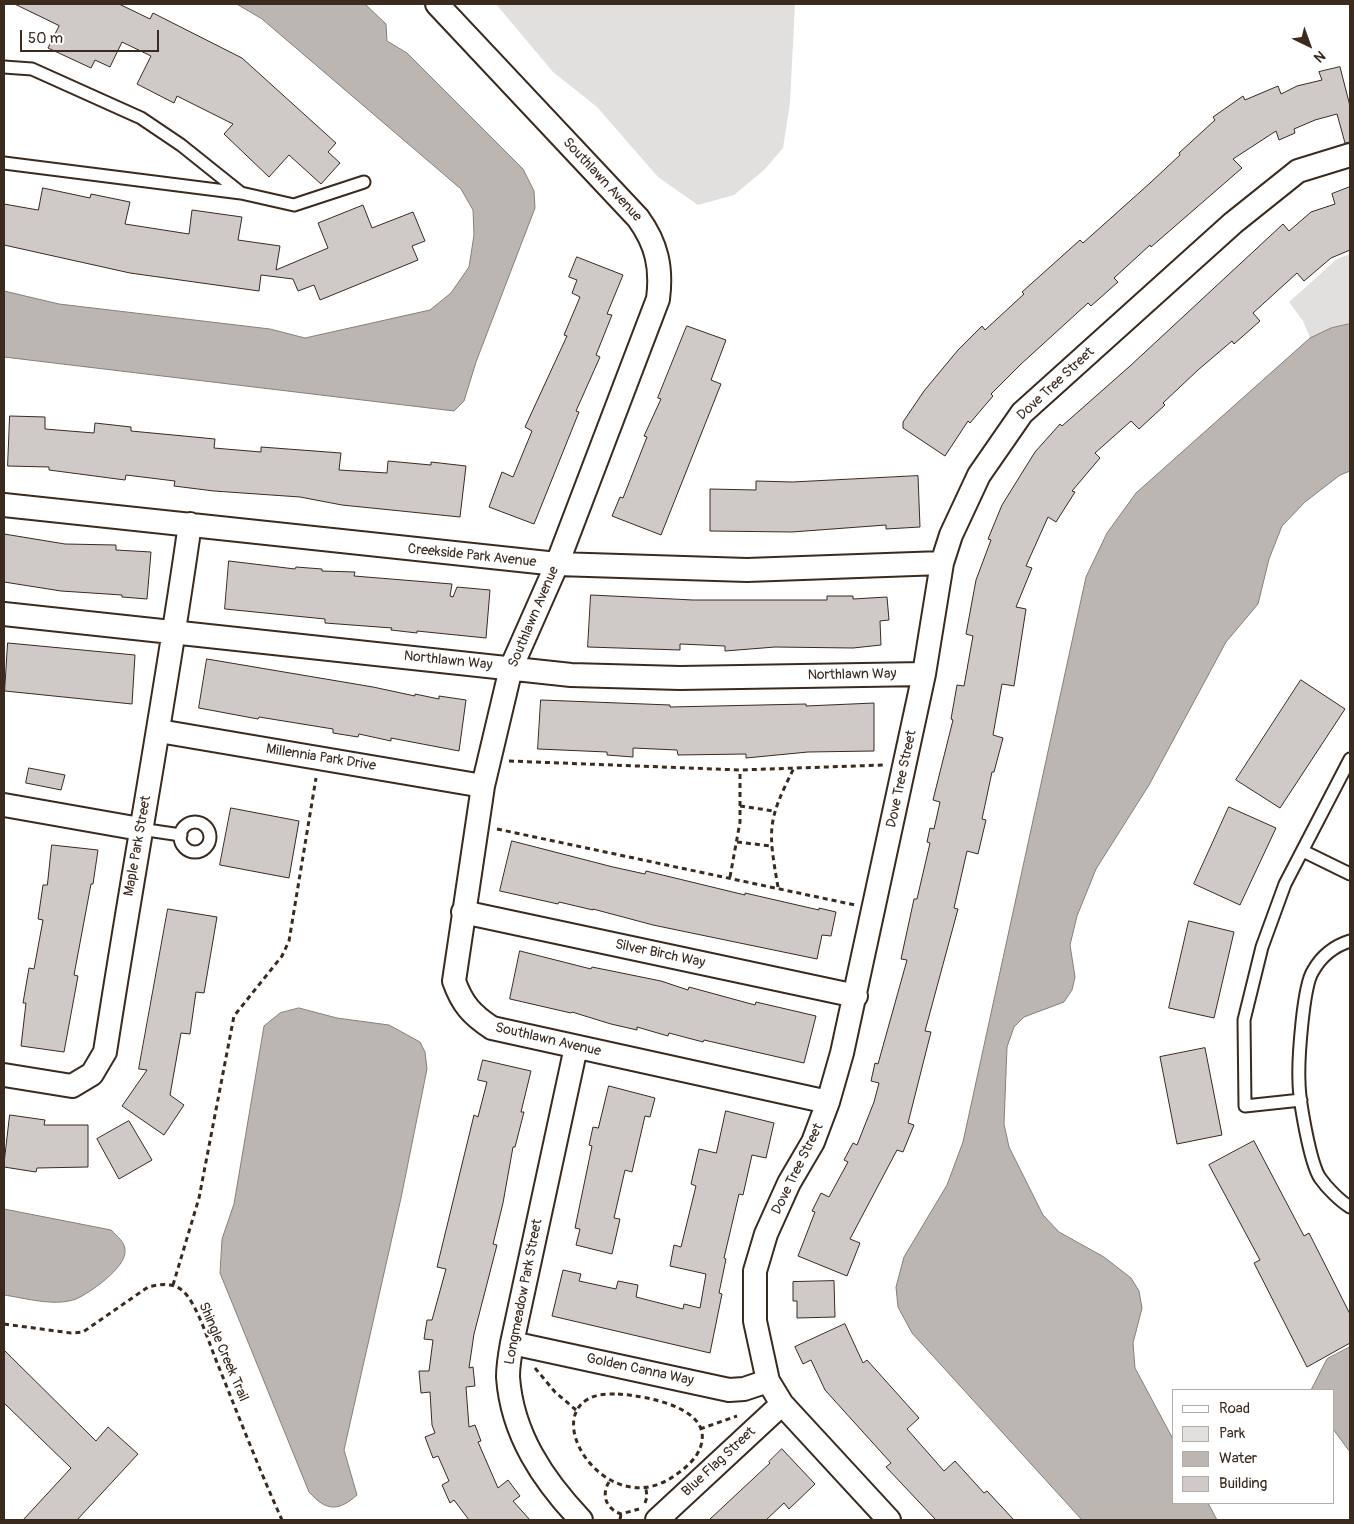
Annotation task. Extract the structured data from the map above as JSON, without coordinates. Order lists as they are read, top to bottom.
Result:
{
  "streets": {
    "street": [
      "Southlawn Avenue",
      "Dove Tree Street",
      "Creekside Park Avenue",
      "Northlawn Way",
      "Millennia Park Drive",
      "Maple Park Street",
      "Silver Birch Way",
      "Longmeadow Park Street",
      "Golden Canna Way",
      "Blue Flag Street"
    ],
    "path": ["Shingle Creek Trail"]
  },
  "crossings": [
    ["Southlawn Avenue", "Dove Tree Street"],
    ["Southlawn Avenue", "Creekside Park Avenue"],
    ["Southlawn Avenue", "Northlawn Way"],
    ["Southlawn Avenue", "Millennia Park Drive"],
    ["Southlawn Avenue", "Silver Birch Way"],
    ["Southlawn Avenue", "Longmeadow Park Street"],
    ["Dove Tree Street", "Creekside Park Avenue"],
    ["Dove Tree Street", "Northlawn Way"],
    ["Dove Tree Street", "Silver Birch Way"],
    ["Dove Tree Street", "Golden Canna Way"],
    ["Dove Tree Street", "Blue Flag Street"],
    ["Creekside Park Avenue", "Maple Park Street"],
    ["Northlawn Way", "Maple Park Street"],
    ["Millennia Park Drive", "Maple Park Street"],
    ["Longmeadow Park Street", "Golden Canna Way"]
  ],
  "legend": [
    "Road",
    "Park",
    "Water",
    "Building"
  ],
  "scale_bar": "50 m",
  "north": "bottom right"
}
